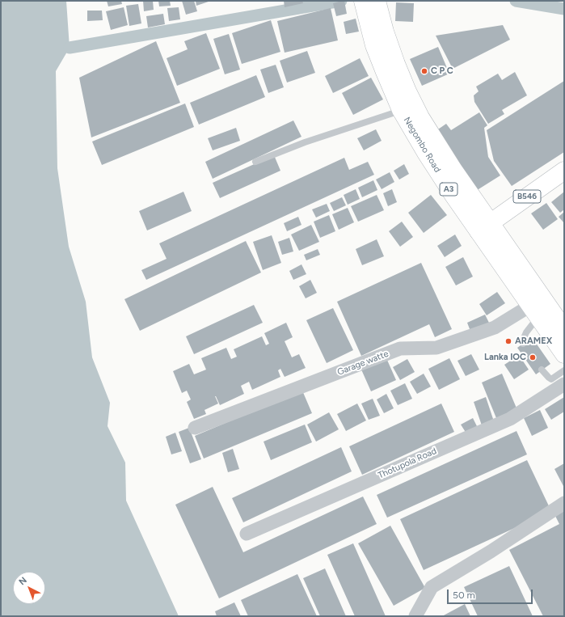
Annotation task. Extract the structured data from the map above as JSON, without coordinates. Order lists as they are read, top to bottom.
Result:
{
  "streets": {
    "main road": ["Negombo Road", "A3", "B546"],
    "street": ["Garage watte", "Thotupola Road"]
  },
  "crossings": [
    ["Negombo Road", "B546"],
    ["Negombo Road", "Garage watte"]
  ],
  "places": ["C P C", "ARAMEX", "Lanka IOC"],
  "scale_bar": "50 m",
  "north": "top left"
}
